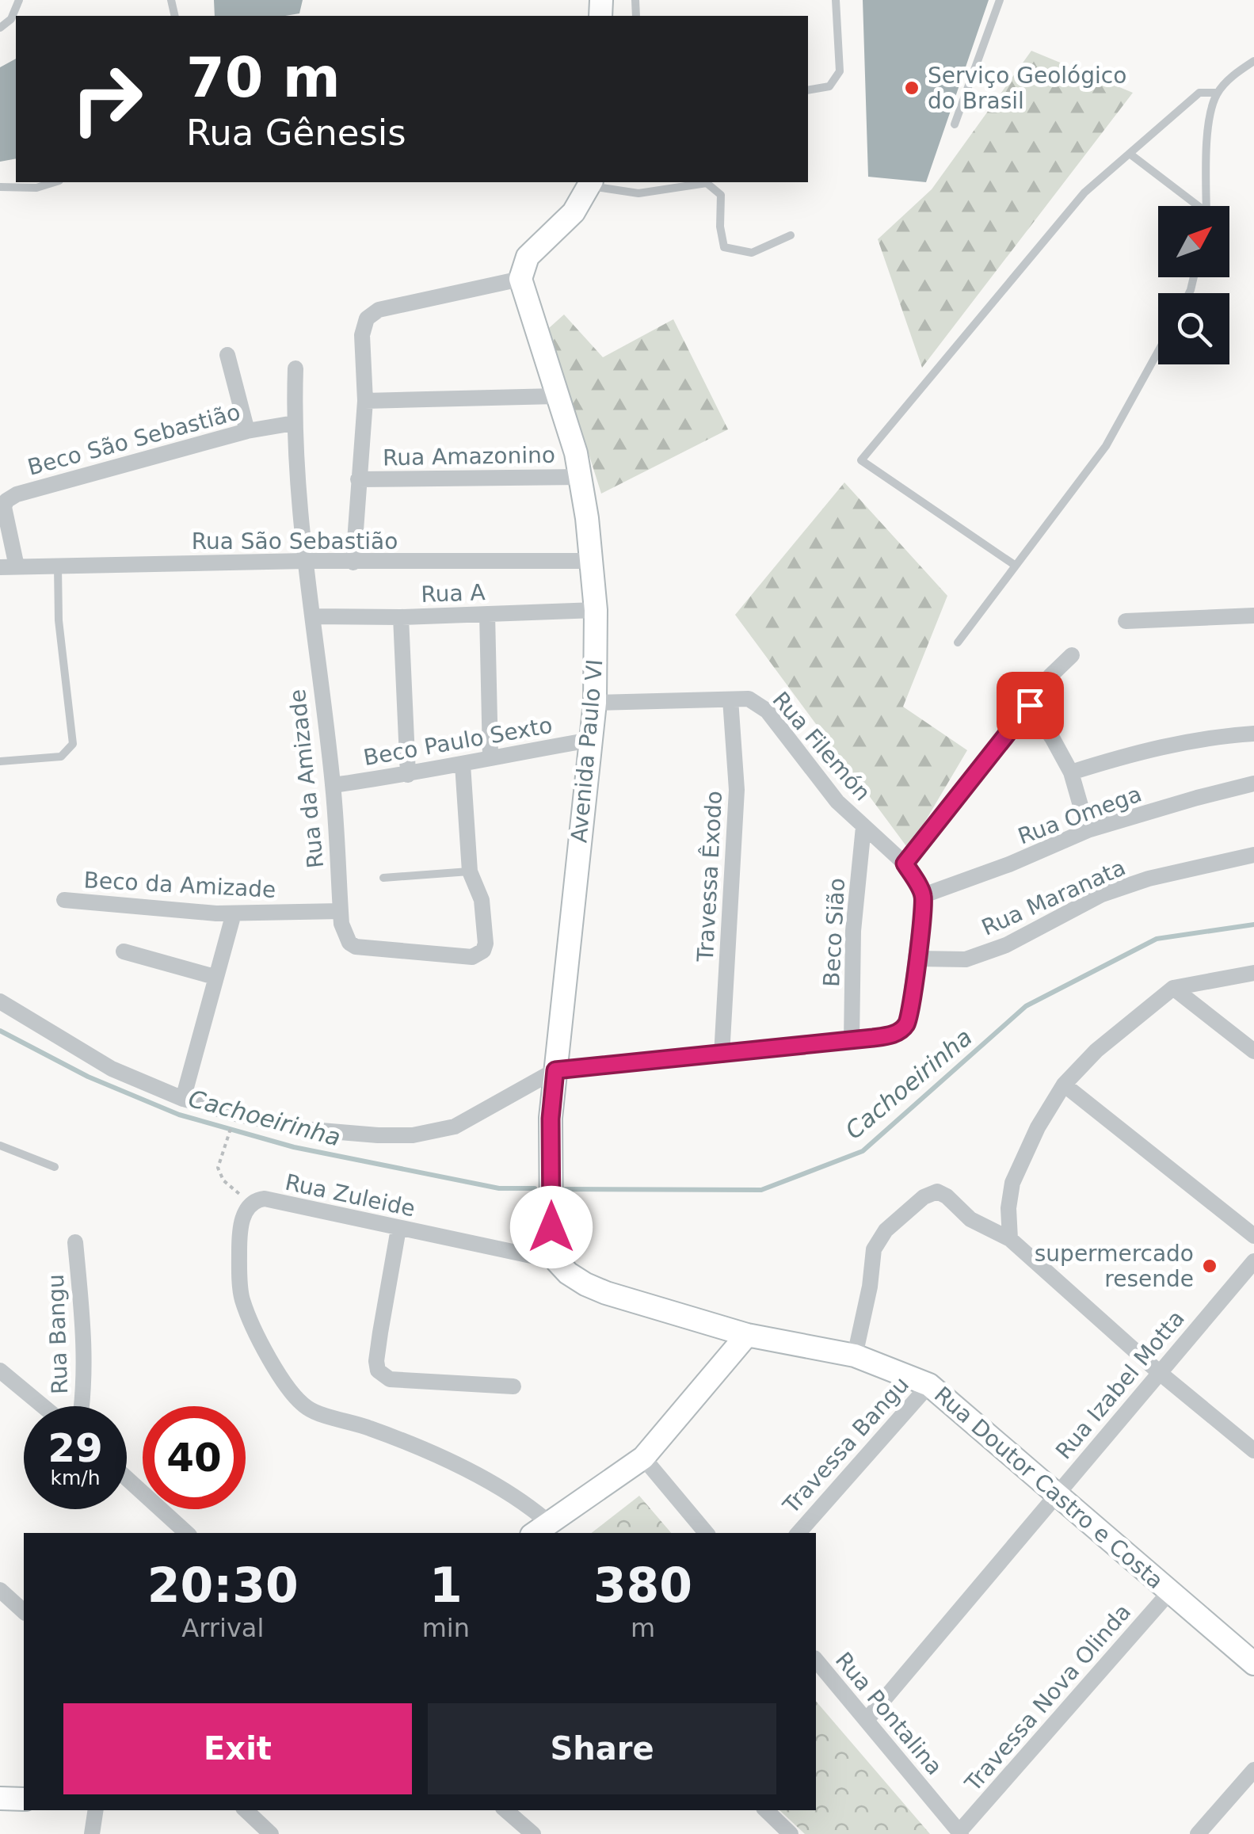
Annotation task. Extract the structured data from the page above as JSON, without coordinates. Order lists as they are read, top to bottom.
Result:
{
  "streets": {
    "street": [
      "Beco São Sebastião",
      "Rua Amazonino",
      "Rua São Sebastião",
      "Rua A",
      "Beco Paulo Sexto",
      "Rua Filemón",
      "Avenida Paulo VI",
      "Rua da Amizade",
      "Rua Omega",
      "Travessa Êxodo",
      "Beco da Amizade",
      "Rua Maranata",
      "Beco Sião",
      "Rua Zuleide",
      "Rua Bangu",
      "Rua Izabel Motta",
      "Travessa Bangu",
      "Rua Doutor Castro e Costa",
      "Travessa Nova Olinda",
      "Rua Pontalina"
    ]
  },
  "crossings": [
    ["Beco São Sebastião", "Rua São Sebastião"],
    ["Rua Amazonino", "Avenida Paulo VI"],
    ["Rua São Sebastião", "Avenida Paulo VI"],
    ["Rua São Sebastião", "Rua da Amizade"],
    ["Rua A", "Avenida Paulo VI"],
    ["Rua A", "Rua da Amizade"],
    ["Beco Paulo Sexto", "Avenida Paulo VI"],
    ["Beco Paulo Sexto", "Rua da Amizade"],
    ["Rua Filemón", "Avenida Paulo VI"],
    ["Rua Filemón", "Rua Omega"],
    ["Rua Filemón", "Travessa Êxodo"],
    ["Rua Filemón", "Beco Sião"],
    ["Rua da Amizade", "Beco da Amizade"],
    ["Rua Zuleide", "Rua Doutor Castro e Costa"],
    ["Rua Izabel Motta", "Rua Doutor Castro e Costa"],
    ["Rua Izabel Motta", "Rua Pontalina"],
    ["Travessa Bangu", "Rua Doutor Castro e Costa"],
    ["Rua Doutor Castro e Costa", "Travessa Nova Olinda"],
    ["Travessa Nova Olinda", "Rua Pontalina"]
  ],
  "water": ["Cachoeirinha"],
  "places": ["Serviço Geológico do Brasil", "supermercado resende"],
  "north": "top right",
  "page": {
    "turn": ["70 m", "Rua Gênesis"],
    "speed": "29 km/h",
    "limit": "40",
    "eta": [
      "20:30",
      "Arrival",
      "1",
      "min",
      "380",
      "m"
    ],
    "buttons": ["Exit", "Share"]
  }
}
